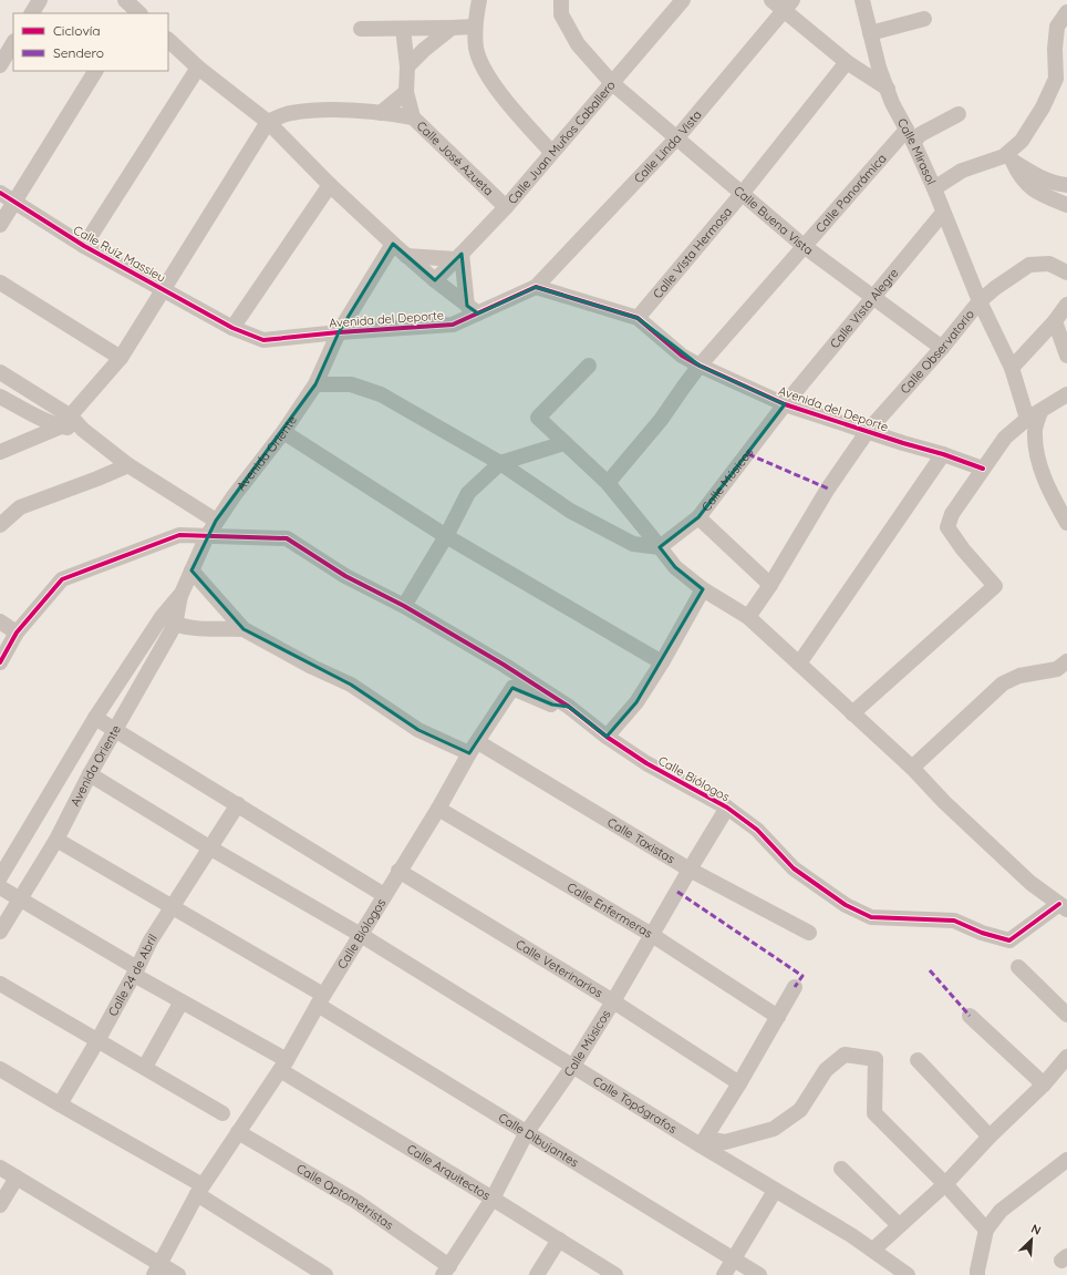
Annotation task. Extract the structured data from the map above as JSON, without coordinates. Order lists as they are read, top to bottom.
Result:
{
  "streets": {
    "street": [
      "Calle Juan Muños Caballero",
      "Calle Linda Vista",
      "Calle Mirasol",
      "Calle José Azueta",
      "Calle Panorámica",
      "Calle Buena Vista",
      "Calle Vista Hermosa",
      "Calle Ruiz Massieu",
      "Calle Vista Alegre",
      "Avenida del Deporte",
      "Calle Observatorio",
      "Avenida Oriente",
      "Calle Músicos",
      "Calle Biólogos",
      "Calle Taxistas",
      "Calle Enfermeras",
      "Calle Veterinarios",
      "Calle 24 de Abril",
      "Calle Topógrafos",
      "Calle Dibujantes",
      "Calle Arquitectos",
      "Calle Optometristas"
    ]
  },
  "crossings": [
    ["Calle Juan Muños Caballero", "Calle José Azueta"],
    ["Calle Juan Muños Caballero", "Calle Buena Vista"],
    ["Calle Linda Vista", "Calle Buena Vista"],
    ["Calle Linda Vista", "Avenida del Deporte"],
    ["Calle Mirasol", "Calle Panorámica"],
    ["Calle Mirasol", "Calle Vista Alegre"],
    ["Calle Mirasol", "Calle Observatorio"],
    ["Calle Panorámica", "Calle Buena Vista"],
    ["Calle Panorámica", "Avenida del Deporte"],
    ["Calle Buena Vista", "Calle Vista Hermosa"],
    ["Calle Buena Vista", "Calle Vista Alegre"],
    ["Calle Buena Vista", "Calle Observatorio"],
    ["Calle Vista Hermosa", "Avenida del Deporte"],
    ["Calle Ruiz Massieu", "Avenida del Deporte"],
    ["Calle Vista Alegre", "Avenida del Deporte"],
    ["Calle Vista Alegre", "Calle Músicos"],
    ["Avenida del Deporte", "Calle Observatorio"],
    ["Avenida del Deporte", "Avenida Oriente"],
    ["Avenida del Deporte", "Calle Músicos"],
    ["Avenida Oriente", "Calle Topógrafos"],
    ["Avenida Oriente", "Calle Dibujantes"],
    ["Avenida Oriente", "Calle Arquitectos"],
    ["Calle Músicos", "Calle Biólogos"],
    ["Calle Músicos", "Calle Taxistas"],
    ["Calle Músicos", "Calle Enfermeras"],
    ["Calle Músicos", "Calle Veterinarios"],
    ["Calle Músicos", "Calle Topógrafos"],
    ["Calle Músicos", "Calle Dibujantes"],
    ["Calle Músicos", "Calle Arquitectos"],
    ["Calle Músicos", "Calle Optometristas"],
    ["Calle Biólogos", "Calle Taxistas"],
    ["Calle Biólogos", "Calle Enfermeras"],
    ["Calle Biólogos", "Calle Veterinarios"],
    ["Calle Biólogos", "Calle Topógrafos"],
    ["Calle Biólogos", "Calle Dibujantes"],
    ["Calle Biólogos", "Calle Arquitectos"],
    ["Calle Biólogos", "Calle Optometristas"],
    ["Calle 24 de Abril", "Calle Topógrafos"],
    ["Calle 24 de Abril", "Calle Dibujantes"],
    ["Calle 24 de Abril", "Calle Arquitectos"]
  ],
  "legend": ["Ciclovía", "Sendero"],
  "north": "top right"
}
